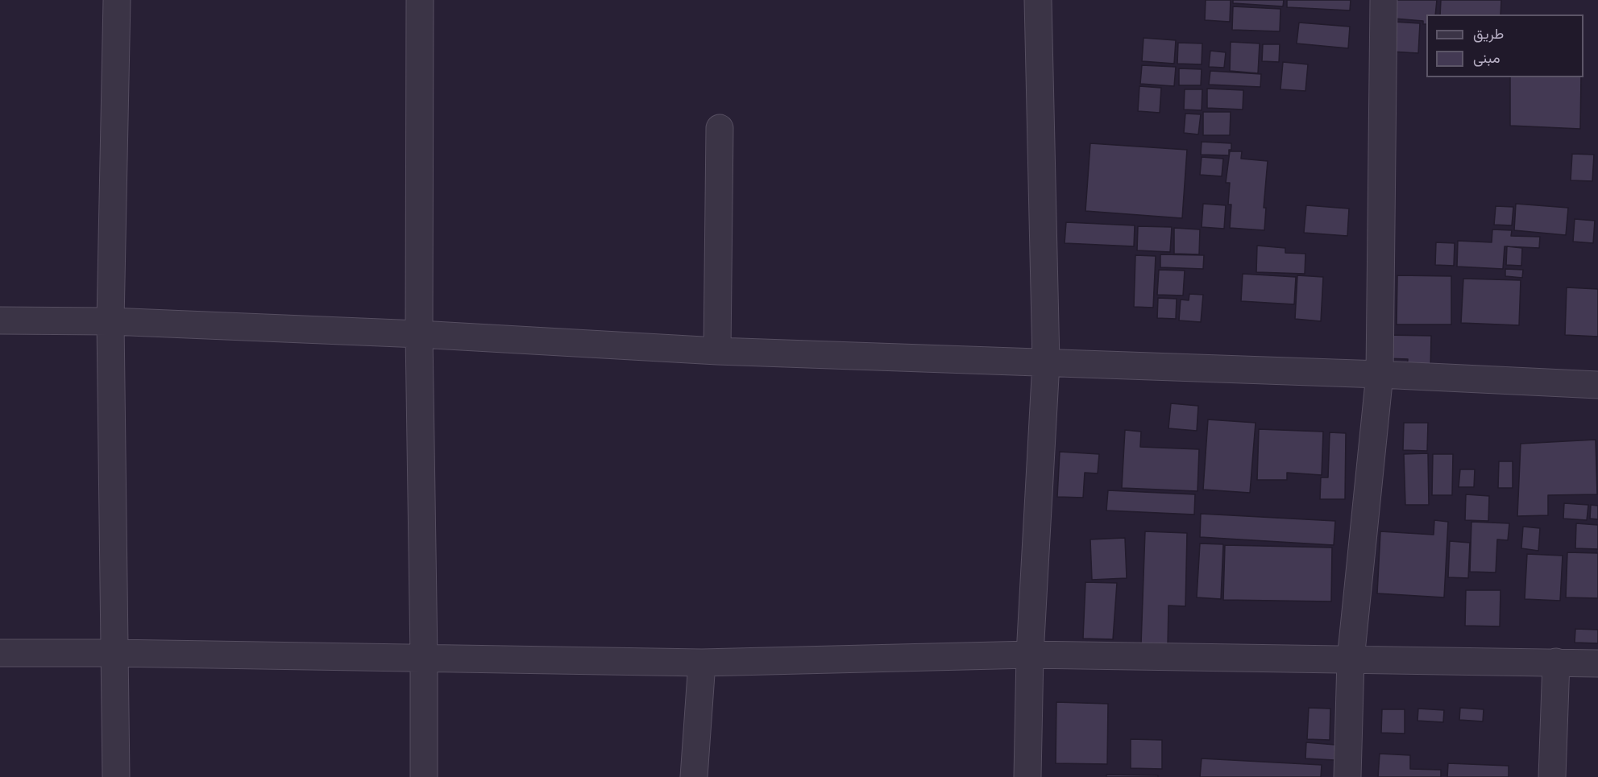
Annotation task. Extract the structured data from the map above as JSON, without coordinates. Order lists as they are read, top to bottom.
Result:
{
  "legend": ["طريق", "مبنى"]
}
